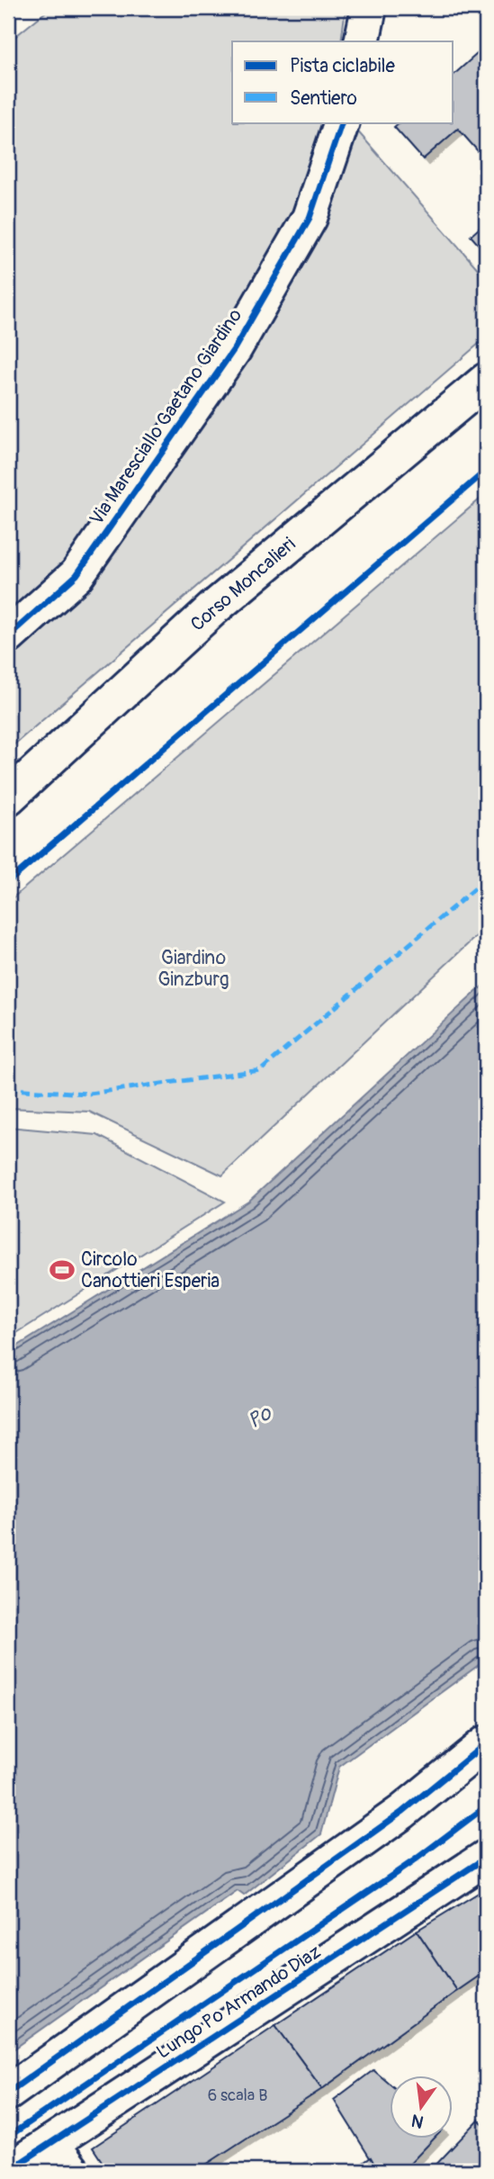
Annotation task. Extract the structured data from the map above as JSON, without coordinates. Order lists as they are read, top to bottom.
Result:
{
  "streets": {
    "street": ["Via Maresciallo Gaetano Giardino", "Corso Moncalieri", "Lungo Po Armando Diaz"]
  },
  "water": ["Po"],
  "parks": ["Giardino Ginzburg"],
  "places": {
    "sports": ["Circolo Canottieri Esperia"]
  },
  "house_numbers": ["6 scala B"],
  "legend": ["Pista ciclabile", "Sentiero"],
  "north": "bottom"
}
